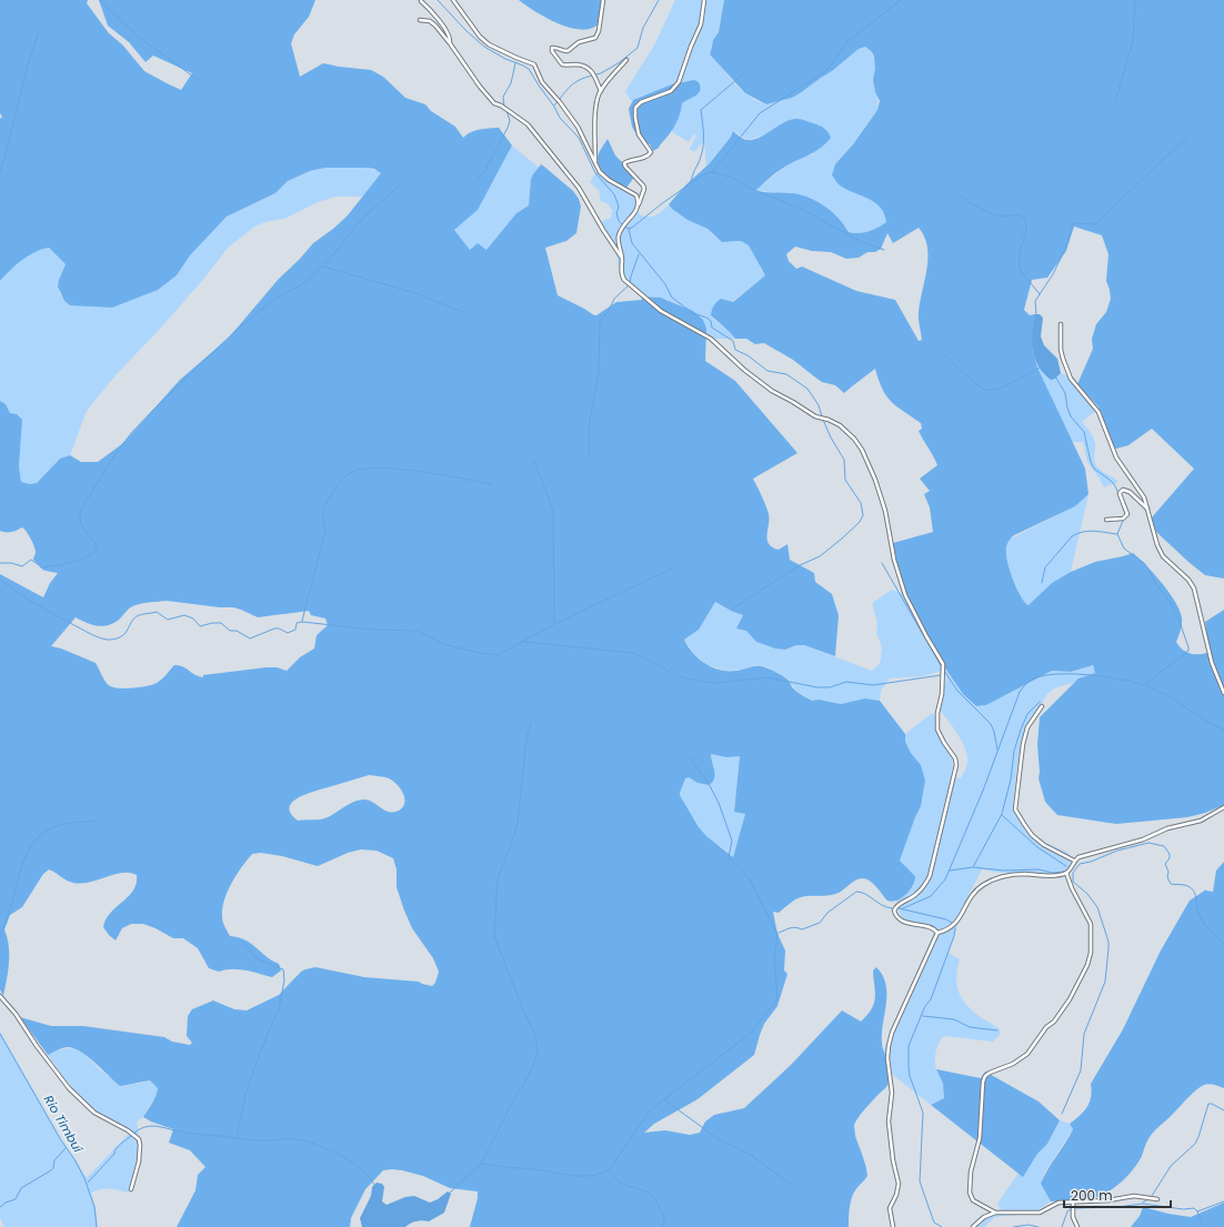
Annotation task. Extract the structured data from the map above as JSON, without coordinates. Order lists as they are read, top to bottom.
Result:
{
  "water": ["Rio Timbuí"],
  "scale_bar": "200 m"
}
